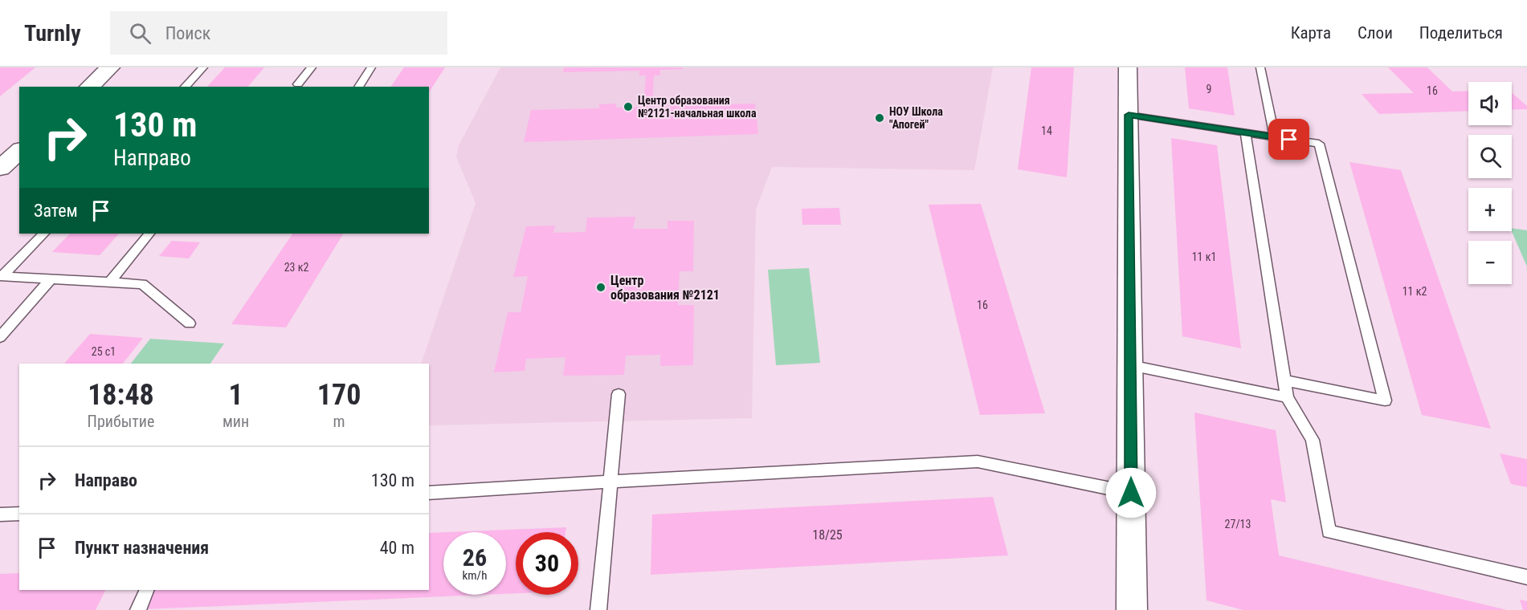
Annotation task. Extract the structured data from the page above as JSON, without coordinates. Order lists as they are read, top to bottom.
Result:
{
  "places": ["Центр образования №2121-начальная школа", "НОУ Школа \"Апогей\"", "Центр образования №2121"],
  "house_numbers": [
    "9",
    "16",
    "14",
    "11 к1",
    "23 к2",
    "11 к2",
    "16",
    "25 с1",
    "27/13",
    "18/25"
  ],
  "page": {
    "header": "Turnly",
    "search": "Поиск",
    "nav": ["Карта", "Слои", "Поделиться"],
    "map_buttons": ["+", "−"],
    "turn": ["130 m", "Направо"],
    "then": "Затем",
    "eta": [
      "18:48",
      "Прибытие",
      "1",
      "мин",
      "170",
      "m"
    ],
    "list": [
      {
        "name": "Направо",
        "value": "130 m"
      },
      {
        "name": "Пункт назначения",
        "value": "40 m"
      }
    ],
    "speed": "26 km/h",
    "limit": "30"
  }
}
